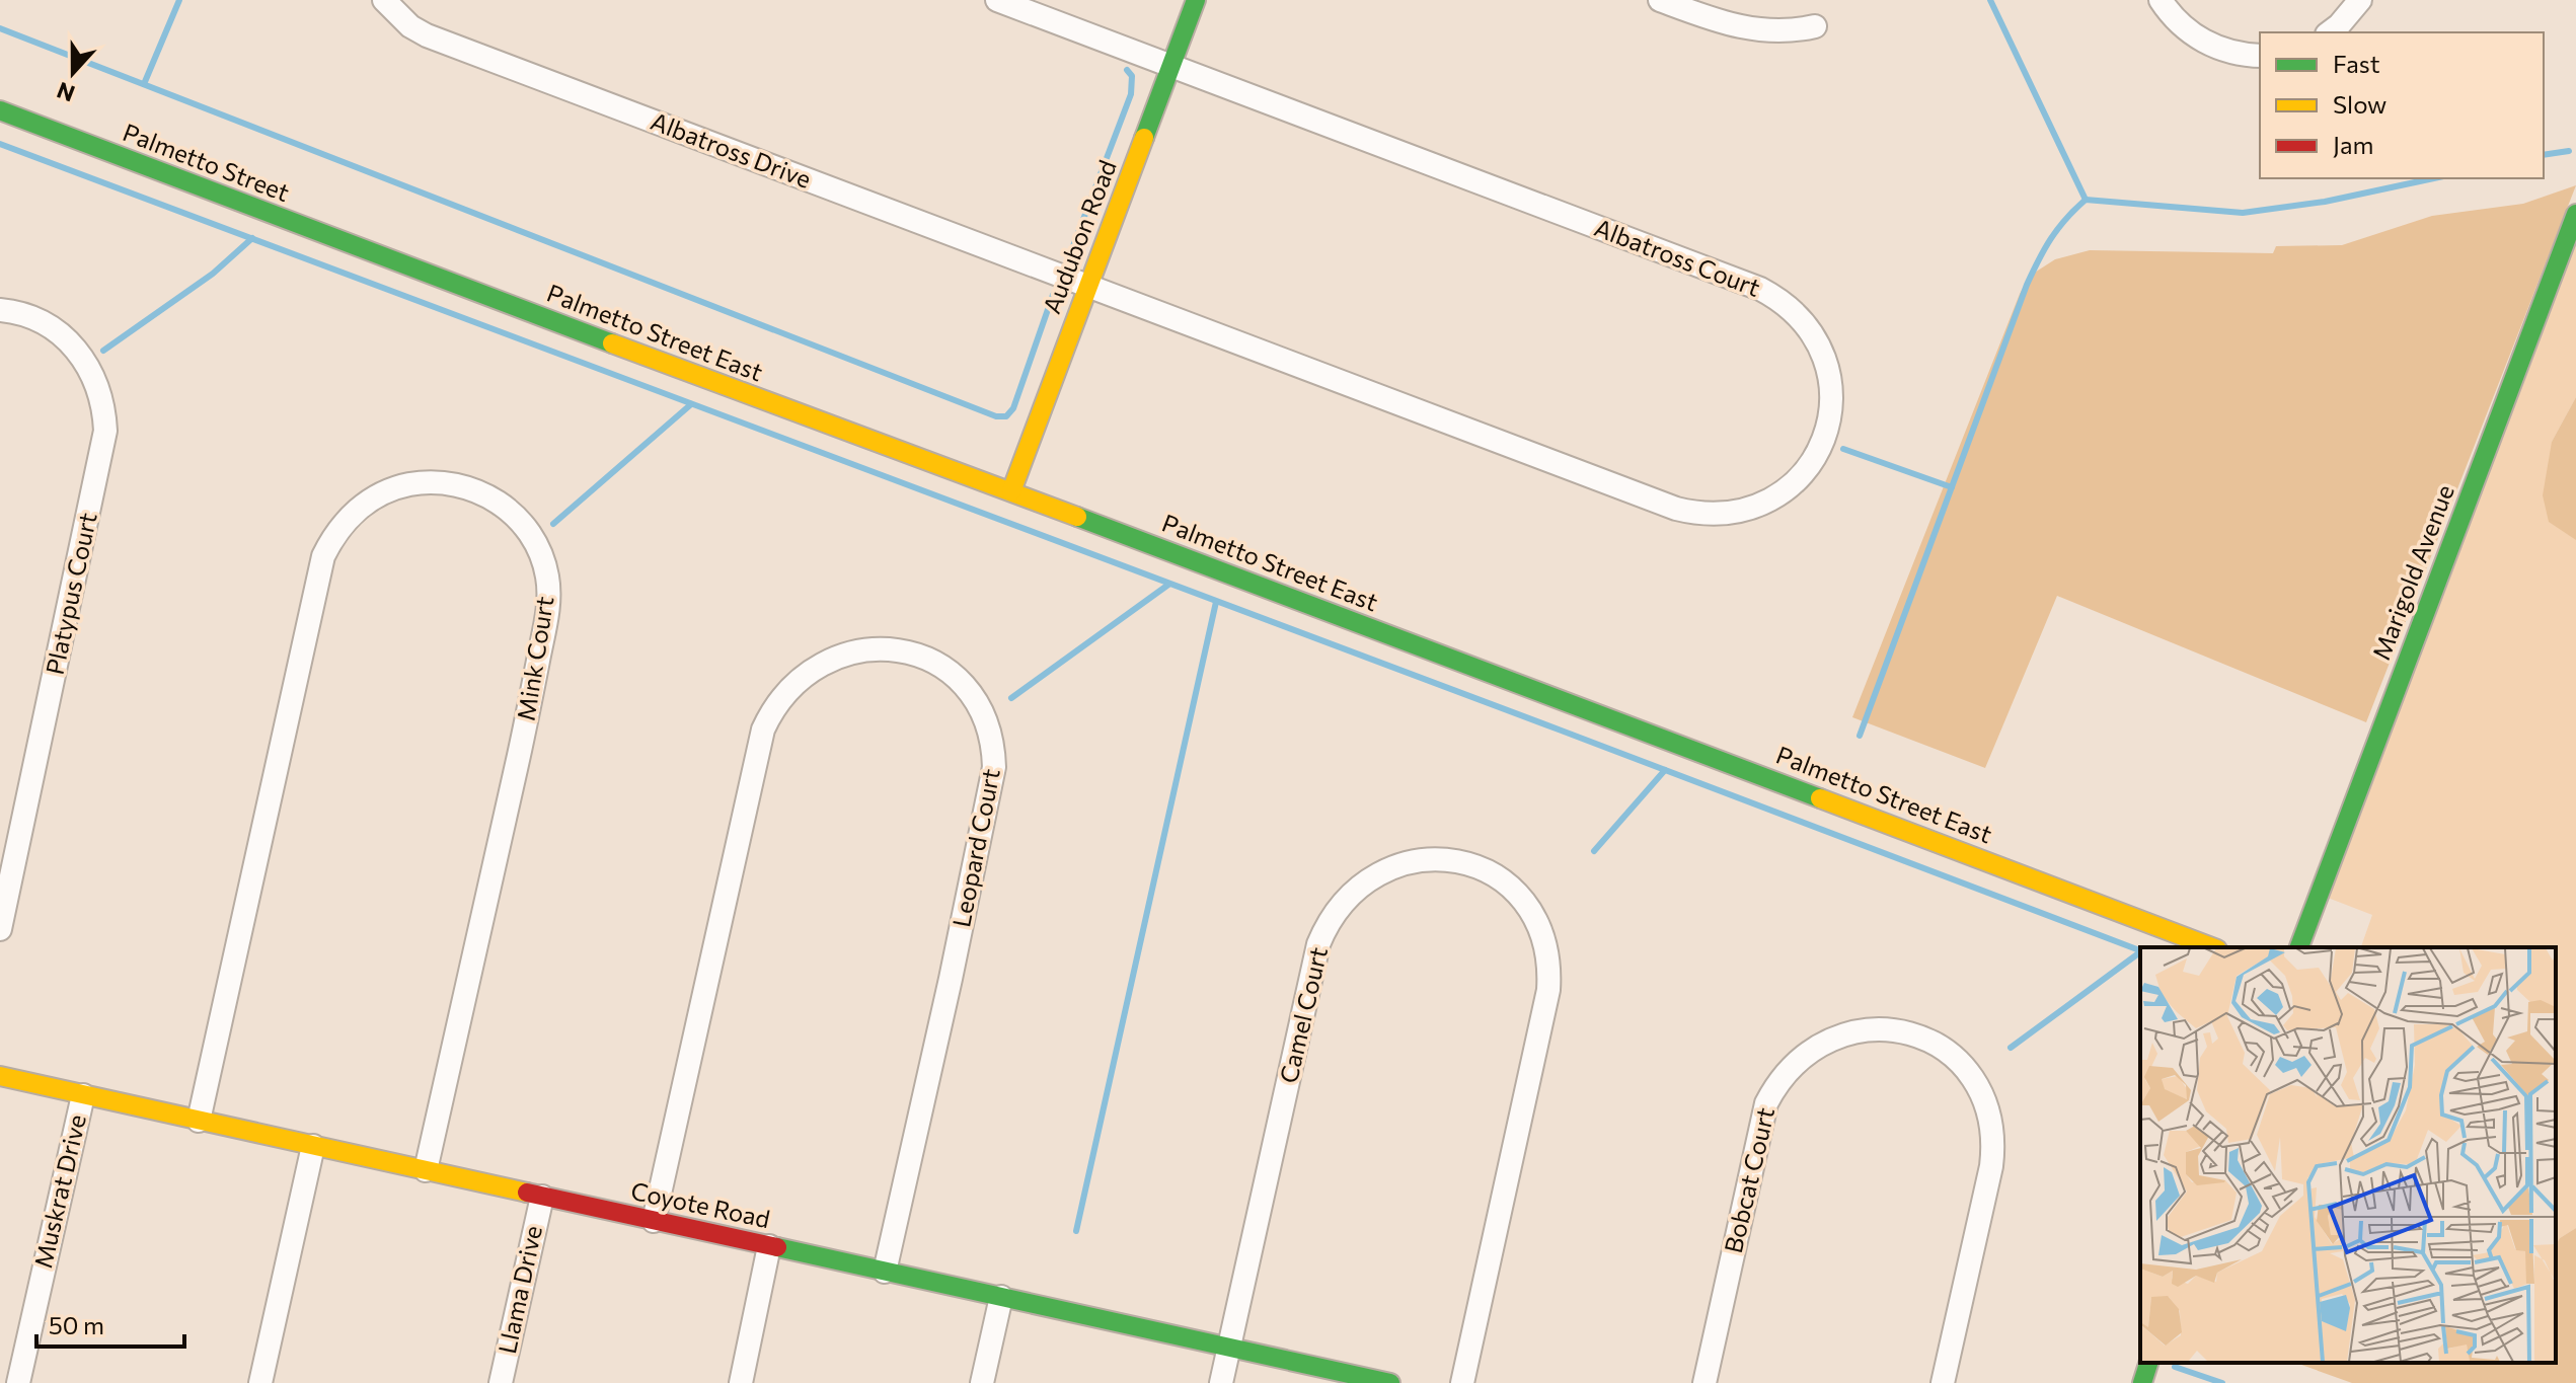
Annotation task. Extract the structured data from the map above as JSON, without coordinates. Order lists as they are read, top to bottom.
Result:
{
  "streets": {
    "main road": [
      "Palmetto Street",
      "Audubon Road",
      "Palmetto Street East",
      "Marigold Avenue",
      "Coyote Road"
    ],
    "street": [
      "Albatross Drive",
      "Albatross Court",
      "Platypus Court",
      "Mink Court",
      "Leopard Court",
      "Camel Court",
      "Bobcat Court",
      "Muskrat Drive",
      "Llama Drive"
    ]
  },
  "crossings": [
    ["Albatross Drive", "Audubon Road"],
    ["Albatross Drive", "Albatross Court"],
    ["Palmetto Street", "Palmetto Street East"],
    ["Audubon Road", "Albatross Court"],
    ["Audubon Road", "Palmetto Street East"],
    ["Mink Court", "Coyote Road"],
    ["Leopard Court", "Coyote Road"],
    ["Camel Court", "Coyote Road"],
    ["Muskrat Drive", "Coyote Road"],
    ["Coyote Road", "Llama Drive"]
  ],
  "legend": ["Fast", "Slow", "Jam"],
  "scale_bar": "50 m",
  "north": "bottom"
}
